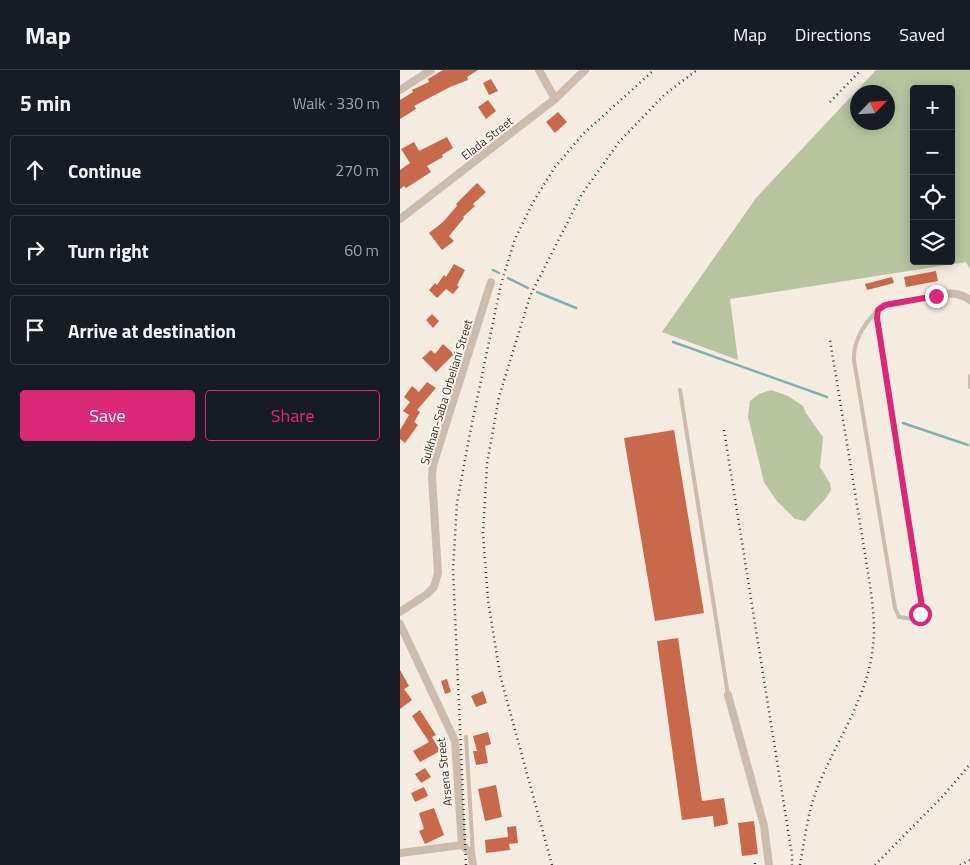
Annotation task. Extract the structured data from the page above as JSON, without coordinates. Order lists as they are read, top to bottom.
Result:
{
  "streets": {
    "street": ["Elada Street", "Sulkhan-Saba Orbeliani Street", "Arsena Street"]
  },
  "north": "top right",
  "page": {
    "header": "Map",
    "nav": ["Map", "Directions", "Saved"],
    "heading": ["5 min", "Walk · 330 m"],
    "map_buttons": ["+", "−"],
    "list": [
      ["Continue", "270 m"],
      ["Turn right", "60 m"],
      "Arrive at destination"
    ],
    "buttons": ["Save", "Share"]
  }
}
